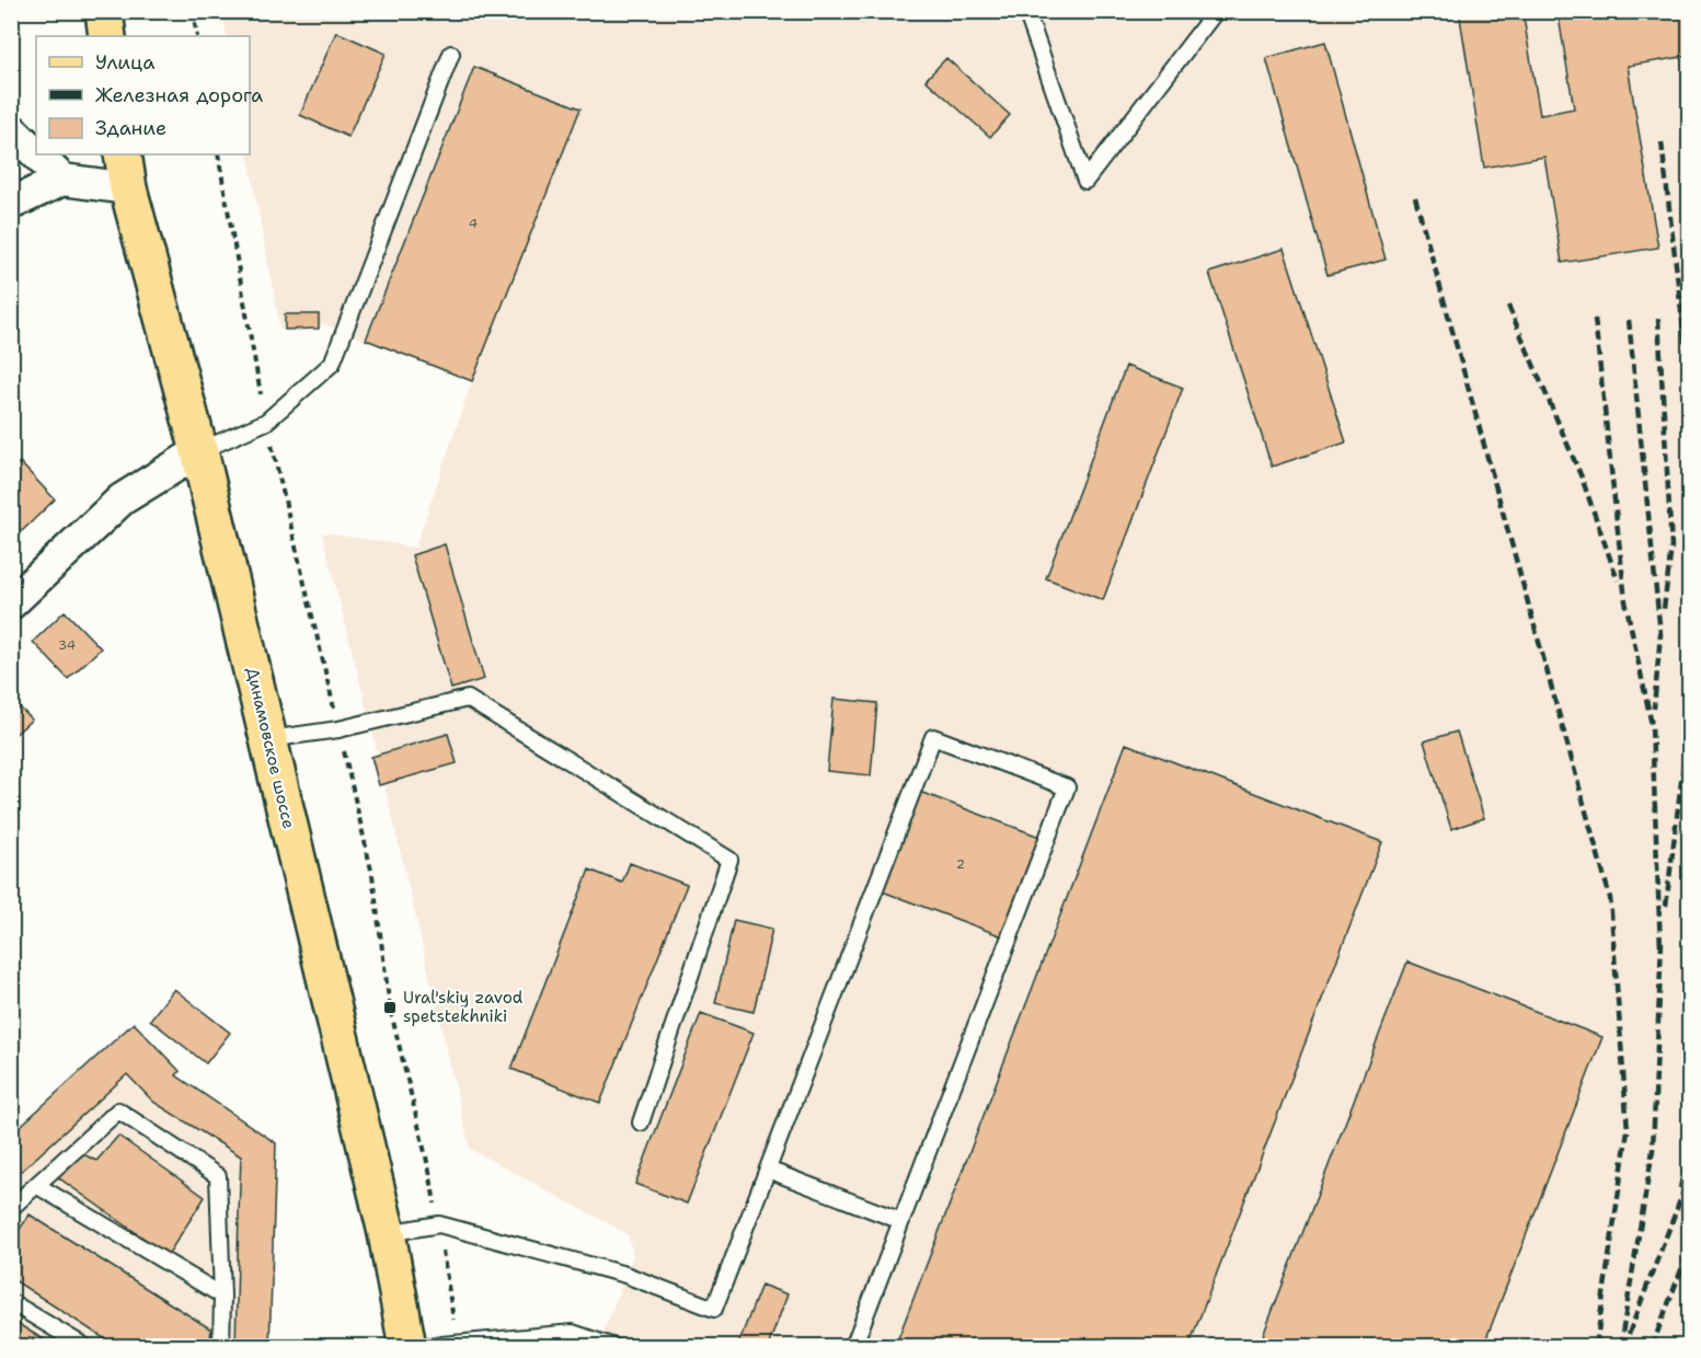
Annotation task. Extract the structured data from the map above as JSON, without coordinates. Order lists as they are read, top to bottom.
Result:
{
  "streets": {
    "main road": ["Динамовское шоссе"]
  },
  "places": {
    "transit": ["Ural'skiy zavod spetstekhniki"]
  },
  "house_numbers": ["4", "34", "2"],
  "legend": ["Улица", "Железная дорога", "Здание"]
}
